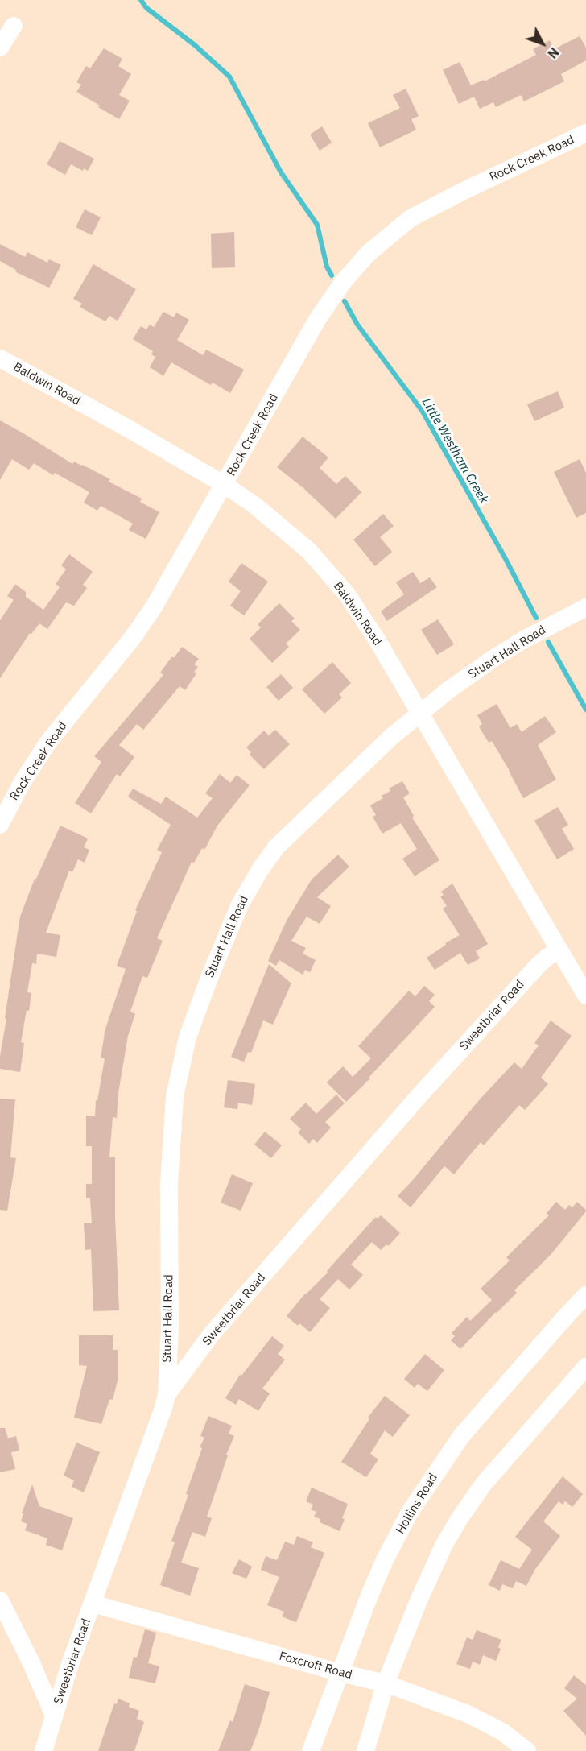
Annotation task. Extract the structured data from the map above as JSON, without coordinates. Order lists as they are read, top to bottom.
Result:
{
  "streets": {
    "street": [
      "Rock Creek Road",
      "Baldwin Road",
      "Stuart Hall Road",
      "Sweetbriar Road",
      "Hollins Road",
      "Foxcroft Road"
    ]
  },
  "crossings": [
    ["Rock Creek Road", "Baldwin Road"],
    ["Baldwin Road", "Stuart Hall Road"],
    ["Baldwin Road", "Sweetbriar Road"],
    ["Stuart Hall Road", "Sweetbriar Road"],
    ["Sweetbriar Road", "Foxcroft Road"],
    ["Hollins Road", "Foxcroft Road"]
  ],
  "water": ["Little Westham Creek"],
  "north": "bottom right"
}
